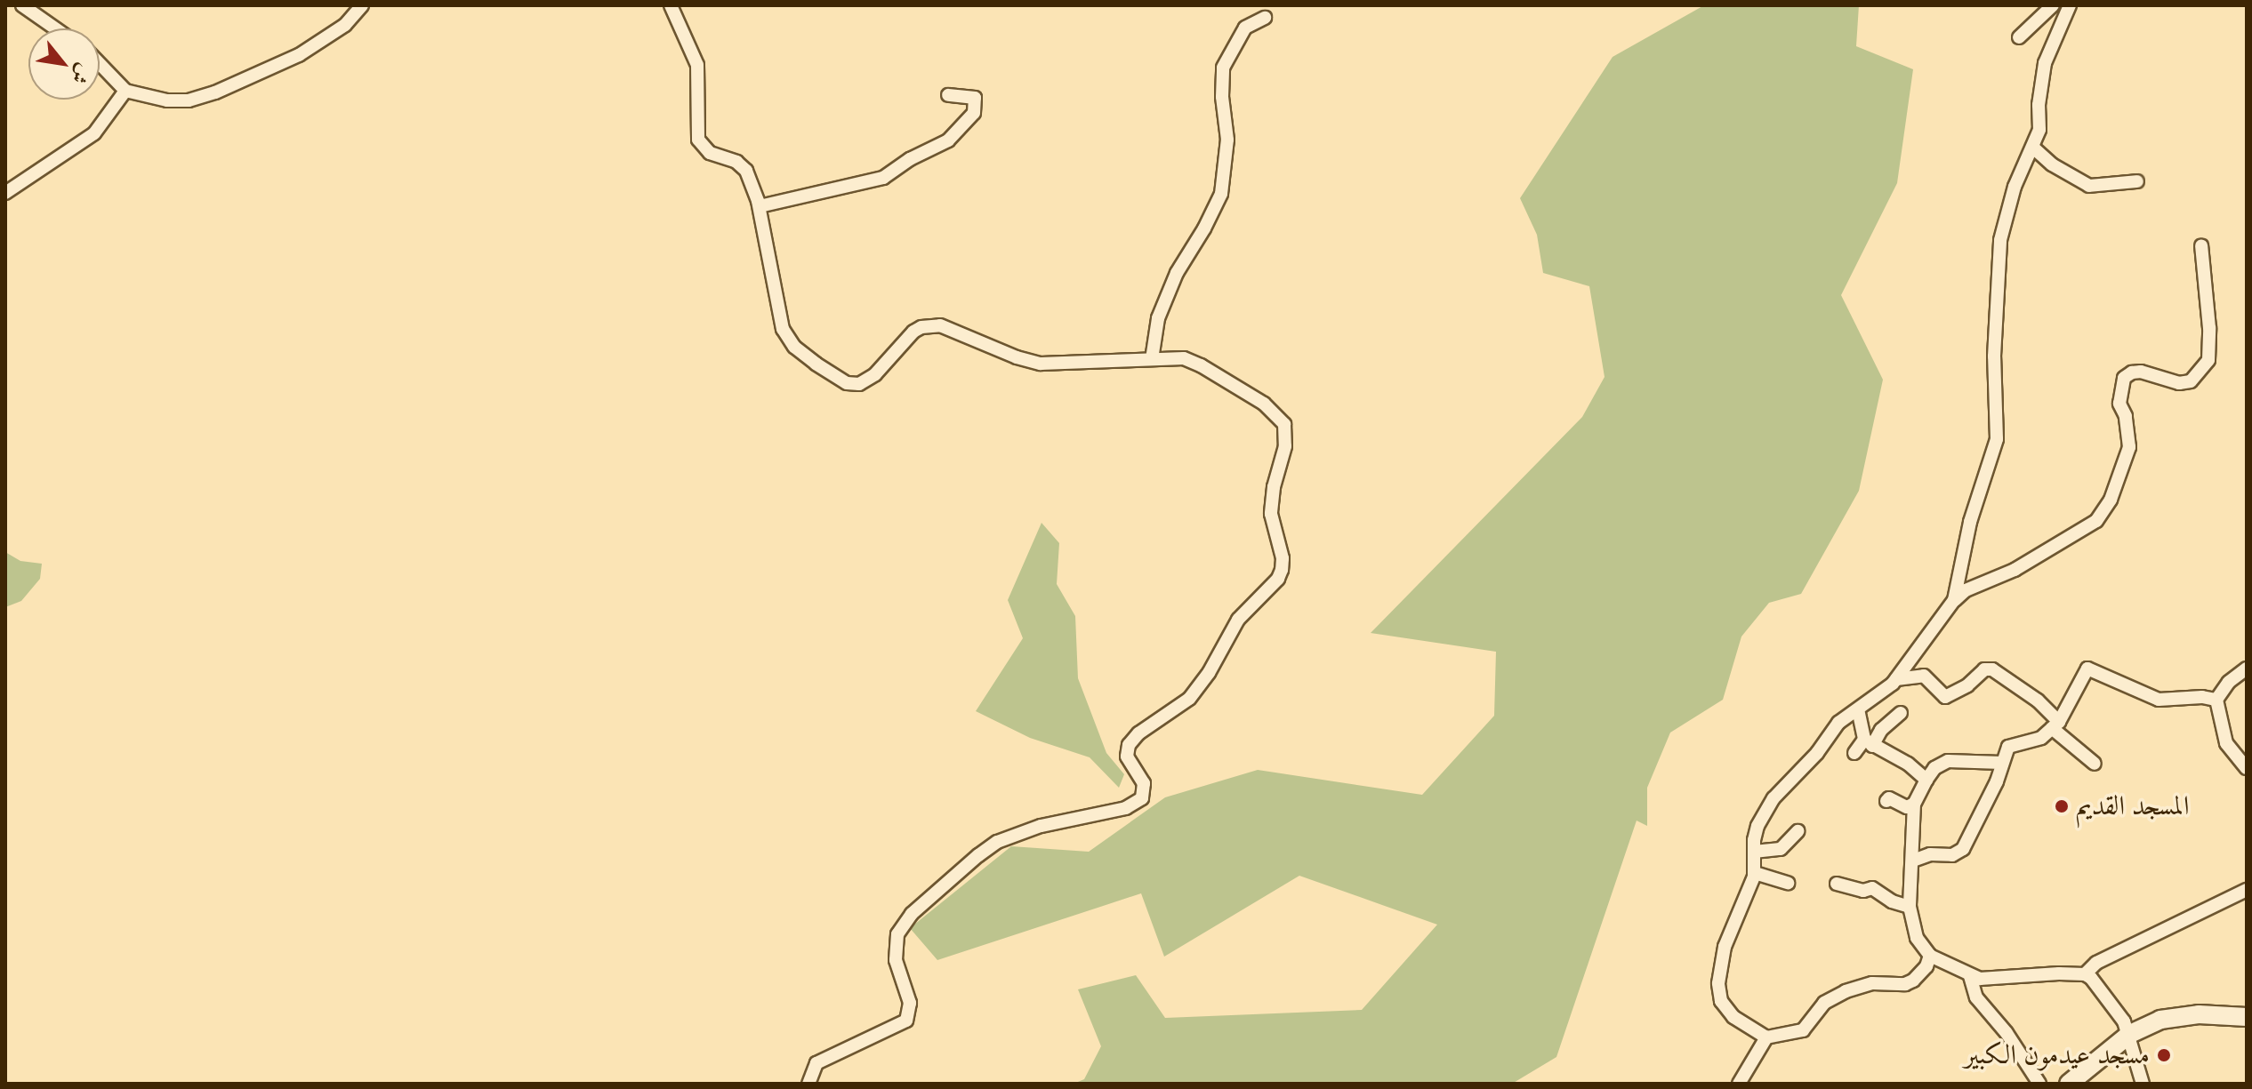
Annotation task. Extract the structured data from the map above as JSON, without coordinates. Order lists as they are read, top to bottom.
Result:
{
  "places": ["المسجد القديم", "مسجد عيدمون الكبير"],
  "north": "bottom right"
}
